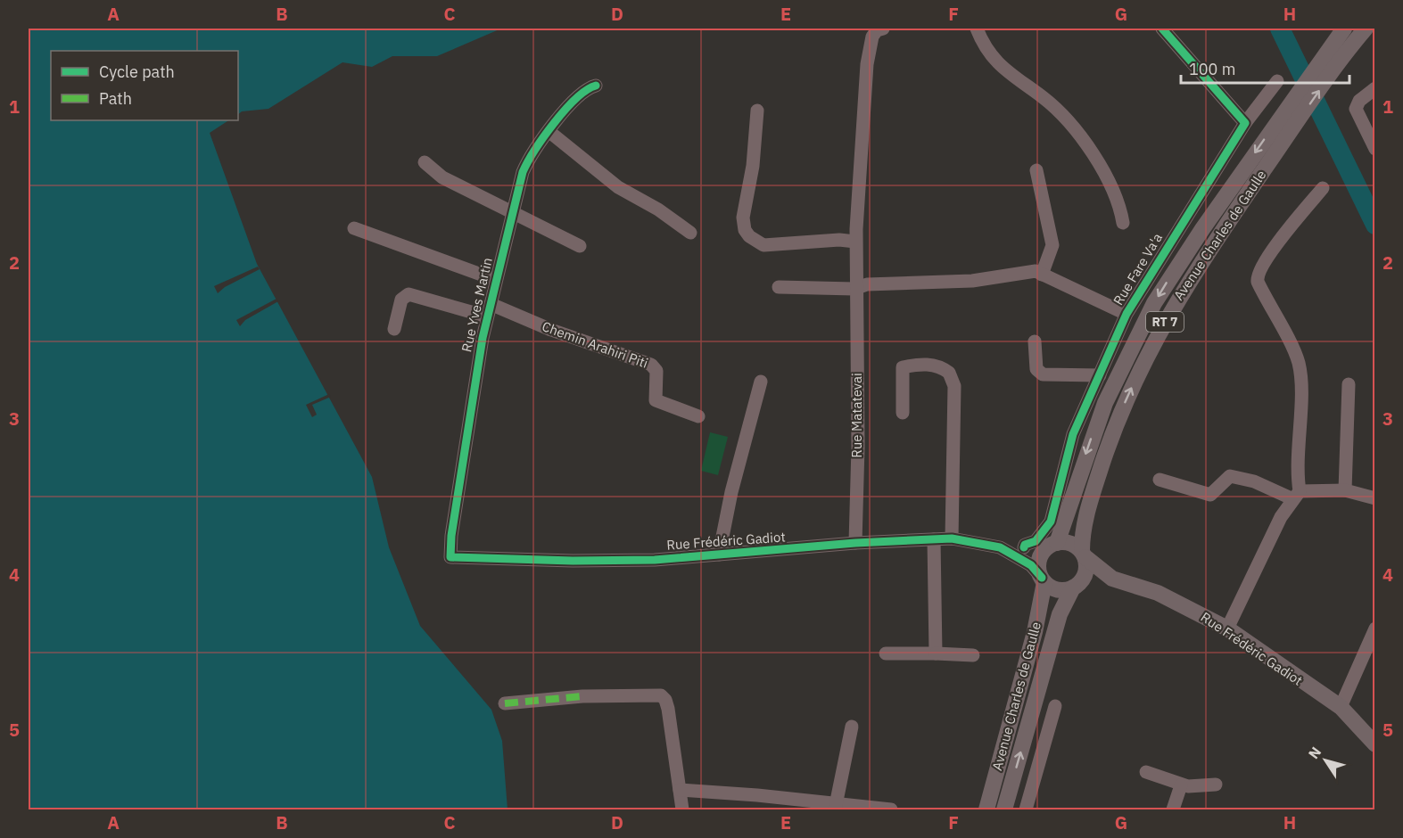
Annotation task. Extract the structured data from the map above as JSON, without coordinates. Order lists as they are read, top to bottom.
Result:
{
  "streets": {
    "main road": ["Avenue Charles de Gaulle", "RT 7", "Rue Frédéric Gadiot"],
    "street": [
      "Rue Fare Va'a",
      "Rue Yves Martin",
      "Chemin Arahiri Piti",
      "Rue Matatevai"
    ]
  },
  "crossings": [
    ["Avenue Charles de Gaulle", "RT 7"],
    ["Avenue Charles de Gaulle", "Rue Frédéric Gadiot"],
    ["Rue Fare Va'a", "Rue Frédéric Gadiot"],
    ["Rue Yves Martin", "Chemin Arahiri Piti"],
    ["Rue Yves Martin", "Rue Frédéric Gadiot"],
    ["RT 7", "Rue Frédéric Gadiot"],
    ["Rue Matatevai", "Rue Frédéric Gadiot"]
  ],
  "legend": ["Cycle path", "Path"],
  "scale_bar": "100 m",
  "north": "top left",
  "grid": {
    "columns": [
      "A",
      "B",
      "C",
      "D",
      "E",
      "F",
      "G",
      "H"
    ],
    "rows": [
      "1",
      "2",
      "3",
      "4",
      "5"
    ]
  }
}
